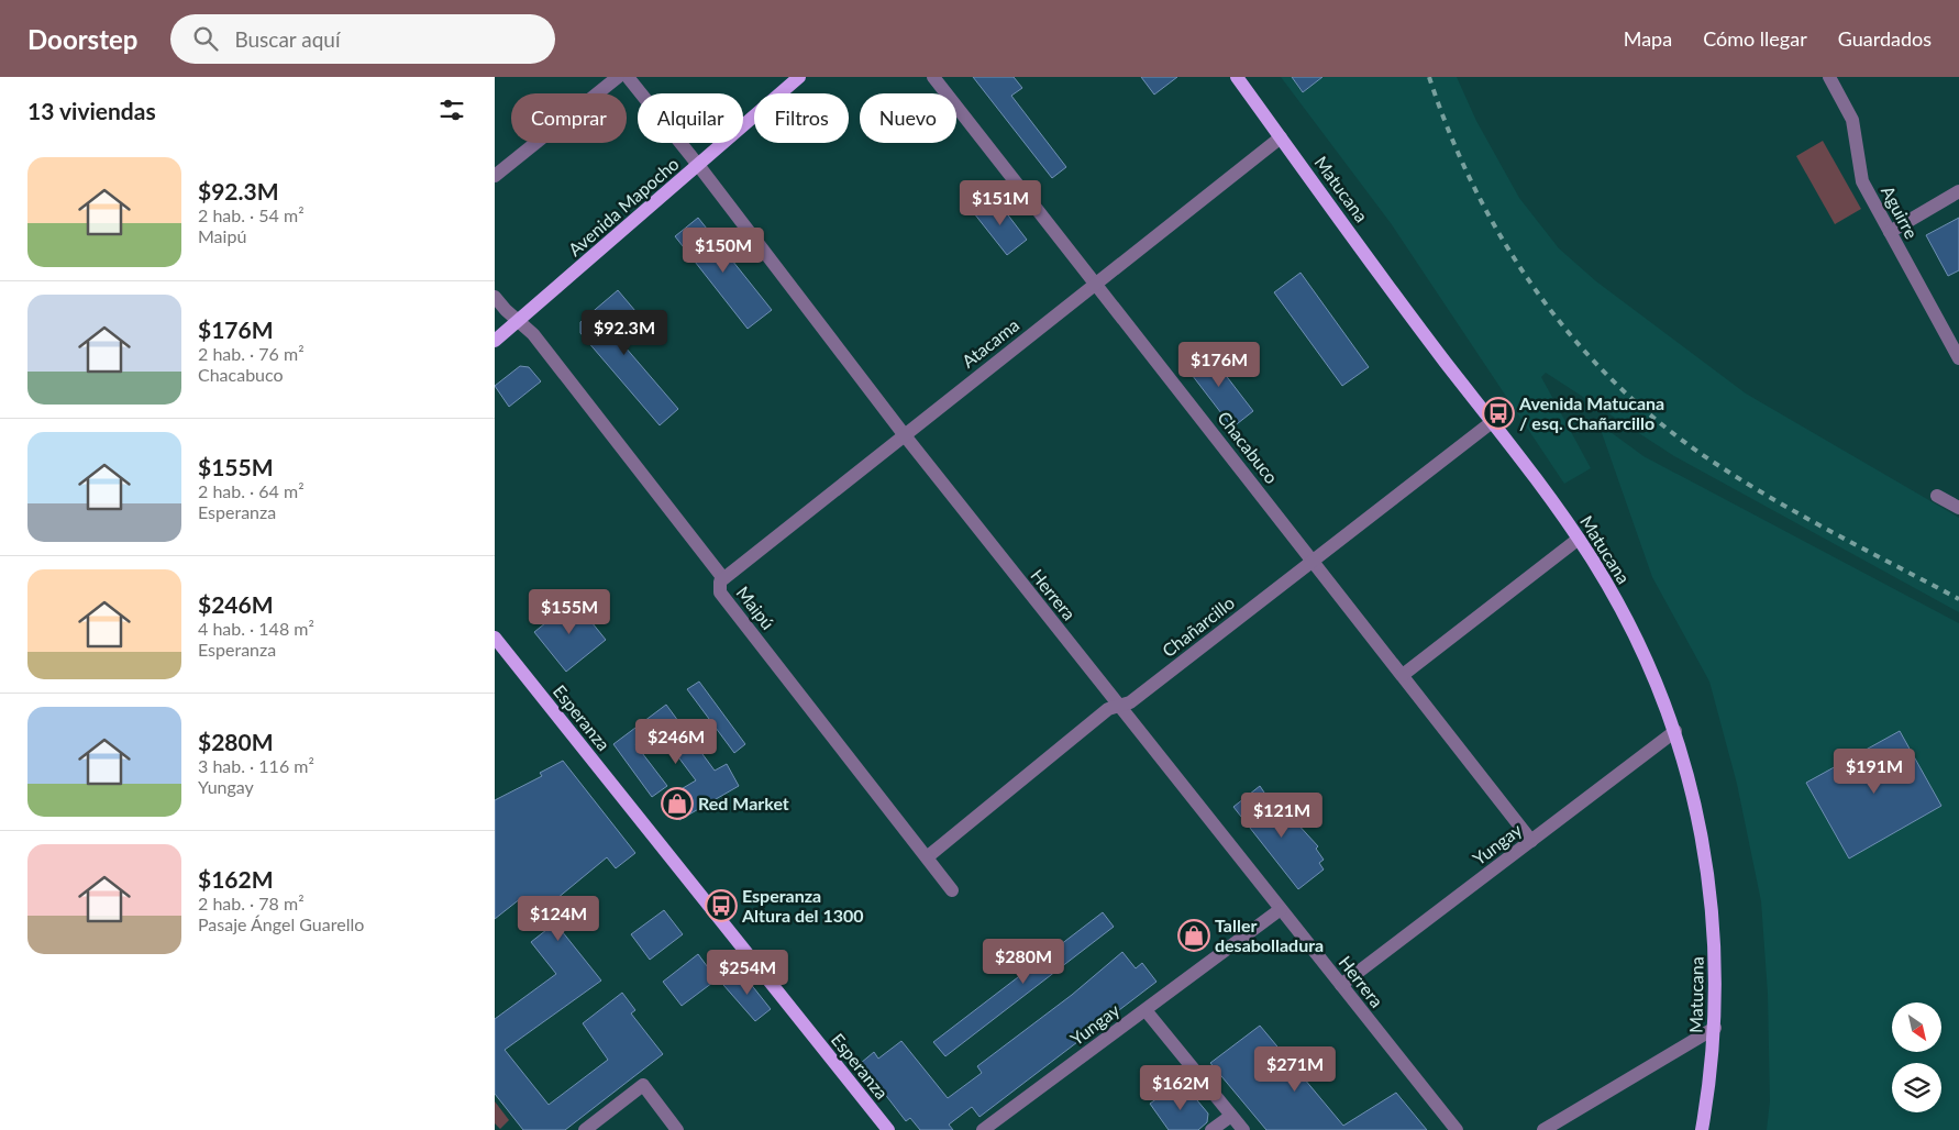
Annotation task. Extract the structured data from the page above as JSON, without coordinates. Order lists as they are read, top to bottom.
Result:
{
  "streets": {
    "main road": ["Matucana", "Avenida Mapocho", "Esperanza"],
    "street": [
      "Aguirre",
      "Atacama",
      "Chacabuco",
      "Herrera",
      "Maipú",
      "Chañarcillo",
      "Yungay"
    ]
  },
  "crossings": [
    ["Matucana", "Atacama"],
    ["Matucana", "Chañarcillo"],
    ["Matucana", "Yungay"],
    ["Avenida Mapocho", "Herrera"],
    ["Avenida Mapocho", "Maipú"],
    ["Atacama", "Chacabuco"],
    ["Atacama", "Herrera"],
    ["Atacama", "Maipú"],
    ["Chacabuco", "Chañarcillo"],
    ["Chacabuco", "Yungay"],
    ["Herrera", "Chañarcillo"],
    ["Herrera", "Yungay"],
    ["Maipú", "Chañarcillo"]
  ],
  "places": {
    "bus stop": ["Avenida Matucana / esq. Chañarcillo", "Esperanza Altura del 1300"],
    "shop": ["Red Market", "Taller desabolladura"]
  },
  "north": "bottom right",
  "page": {
    "header": "Doorstep",
    "search": "Buscar aquí",
    "nav": ["Mapa", "Cómo llegar", "Guardados"],
    "heading": "13 viviendas",
    "chip": [
      "Comprar",
      "Alquilar",
      "Filtros",
      "Nuevo"
    ],
    "list": [
      {
        "name": "$92.3M",
        "note": "2 hab. · 54 m² · Maipú"
      },
      {
        "name": "$176M",
        "note": "2 hab. · 76 m² · Chacabuco"
      },
      {
        "name": "$155M",
        "note": "2 hab. · 64 m² · Esperanza"
      },
      {
        "name": "$246M",
        "note": "4 hab. · 148 m² · Esperanza"
      },
      {
        "name": "$280M",
        "note": "3 hab. · 116 m² · Yungay"
      },
      {
        "name": "$162M",
        "note": "2 hab. · 78 m² · Pasaje Ángel Guarello"
      }
    ],
    "price": [
      "$151M",
      "$150M",
      "$92.3M",
      "$176M",
      "$155M",
      "$246M",
      "$191M",
      "$121M",
      "$124M",
      "$280M",
      "$254M",
      "$271M",
      "$162M"
    ]
  }
}
